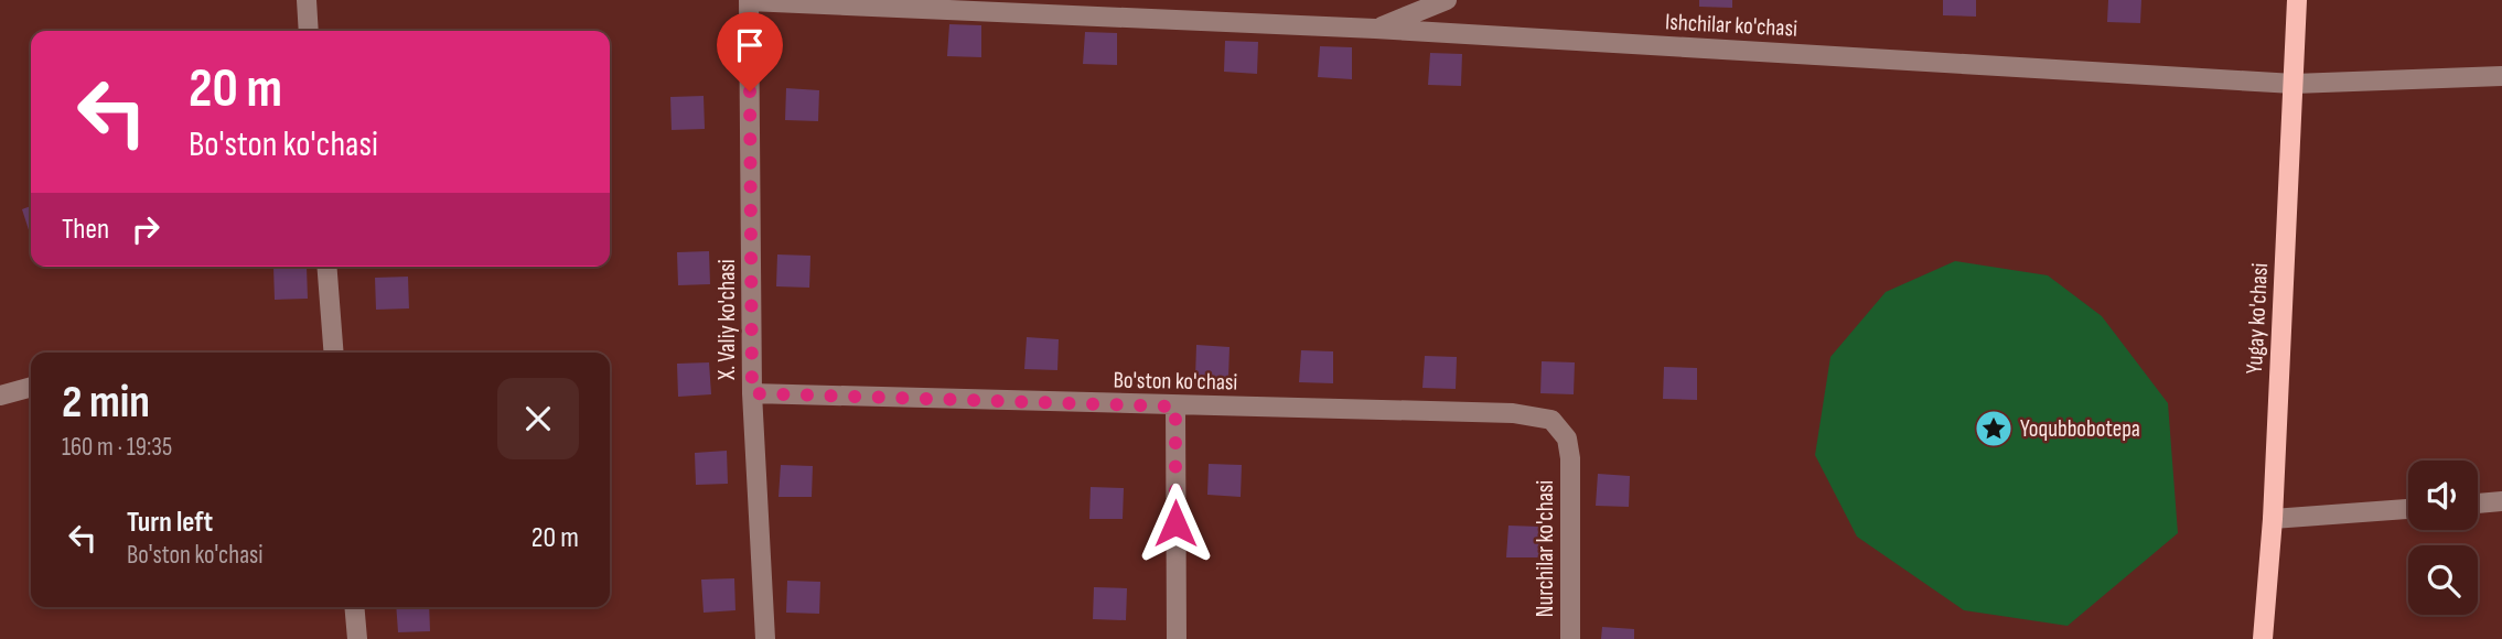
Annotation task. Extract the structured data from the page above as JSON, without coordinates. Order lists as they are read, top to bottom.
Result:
{
  "streets": {
    "main road": ["Yugay ko'chasi"],
    "street": [
      "Ishchilar ko'chasi",
      "X. Valiy ko'chasi",
      "Bo'ston ko'chasi",
      "Nurchilar ko'chasi"
    ]
  },
  "crossings": [
    ["Ishchilar ko'chasi", "Yugay ko'chasi"],
    ["Ishchilar ko'chasi", "X. Valiy ko'chasi"],
    ["X. Valiy ko'chasi", "Bo'ston ko'chasi"],
    ["Bo'ston ko'chasi", "Nurchilar ko'chasi"]
  ],
  "places": {
    "place": ["Yoqubbobotepa"]
  },
  "page": {
    "turn": ["20 m", "Bo'ston ko'chasi"],
    "then": "Then",
    "heading": ["2 min", "160 m · 19:35"],
    "list": [
      {
        "name": "Turn left",
        "note": "Bo'ston ko'chasi",
        "value": "20 m"
      }
    ]
  }
}
